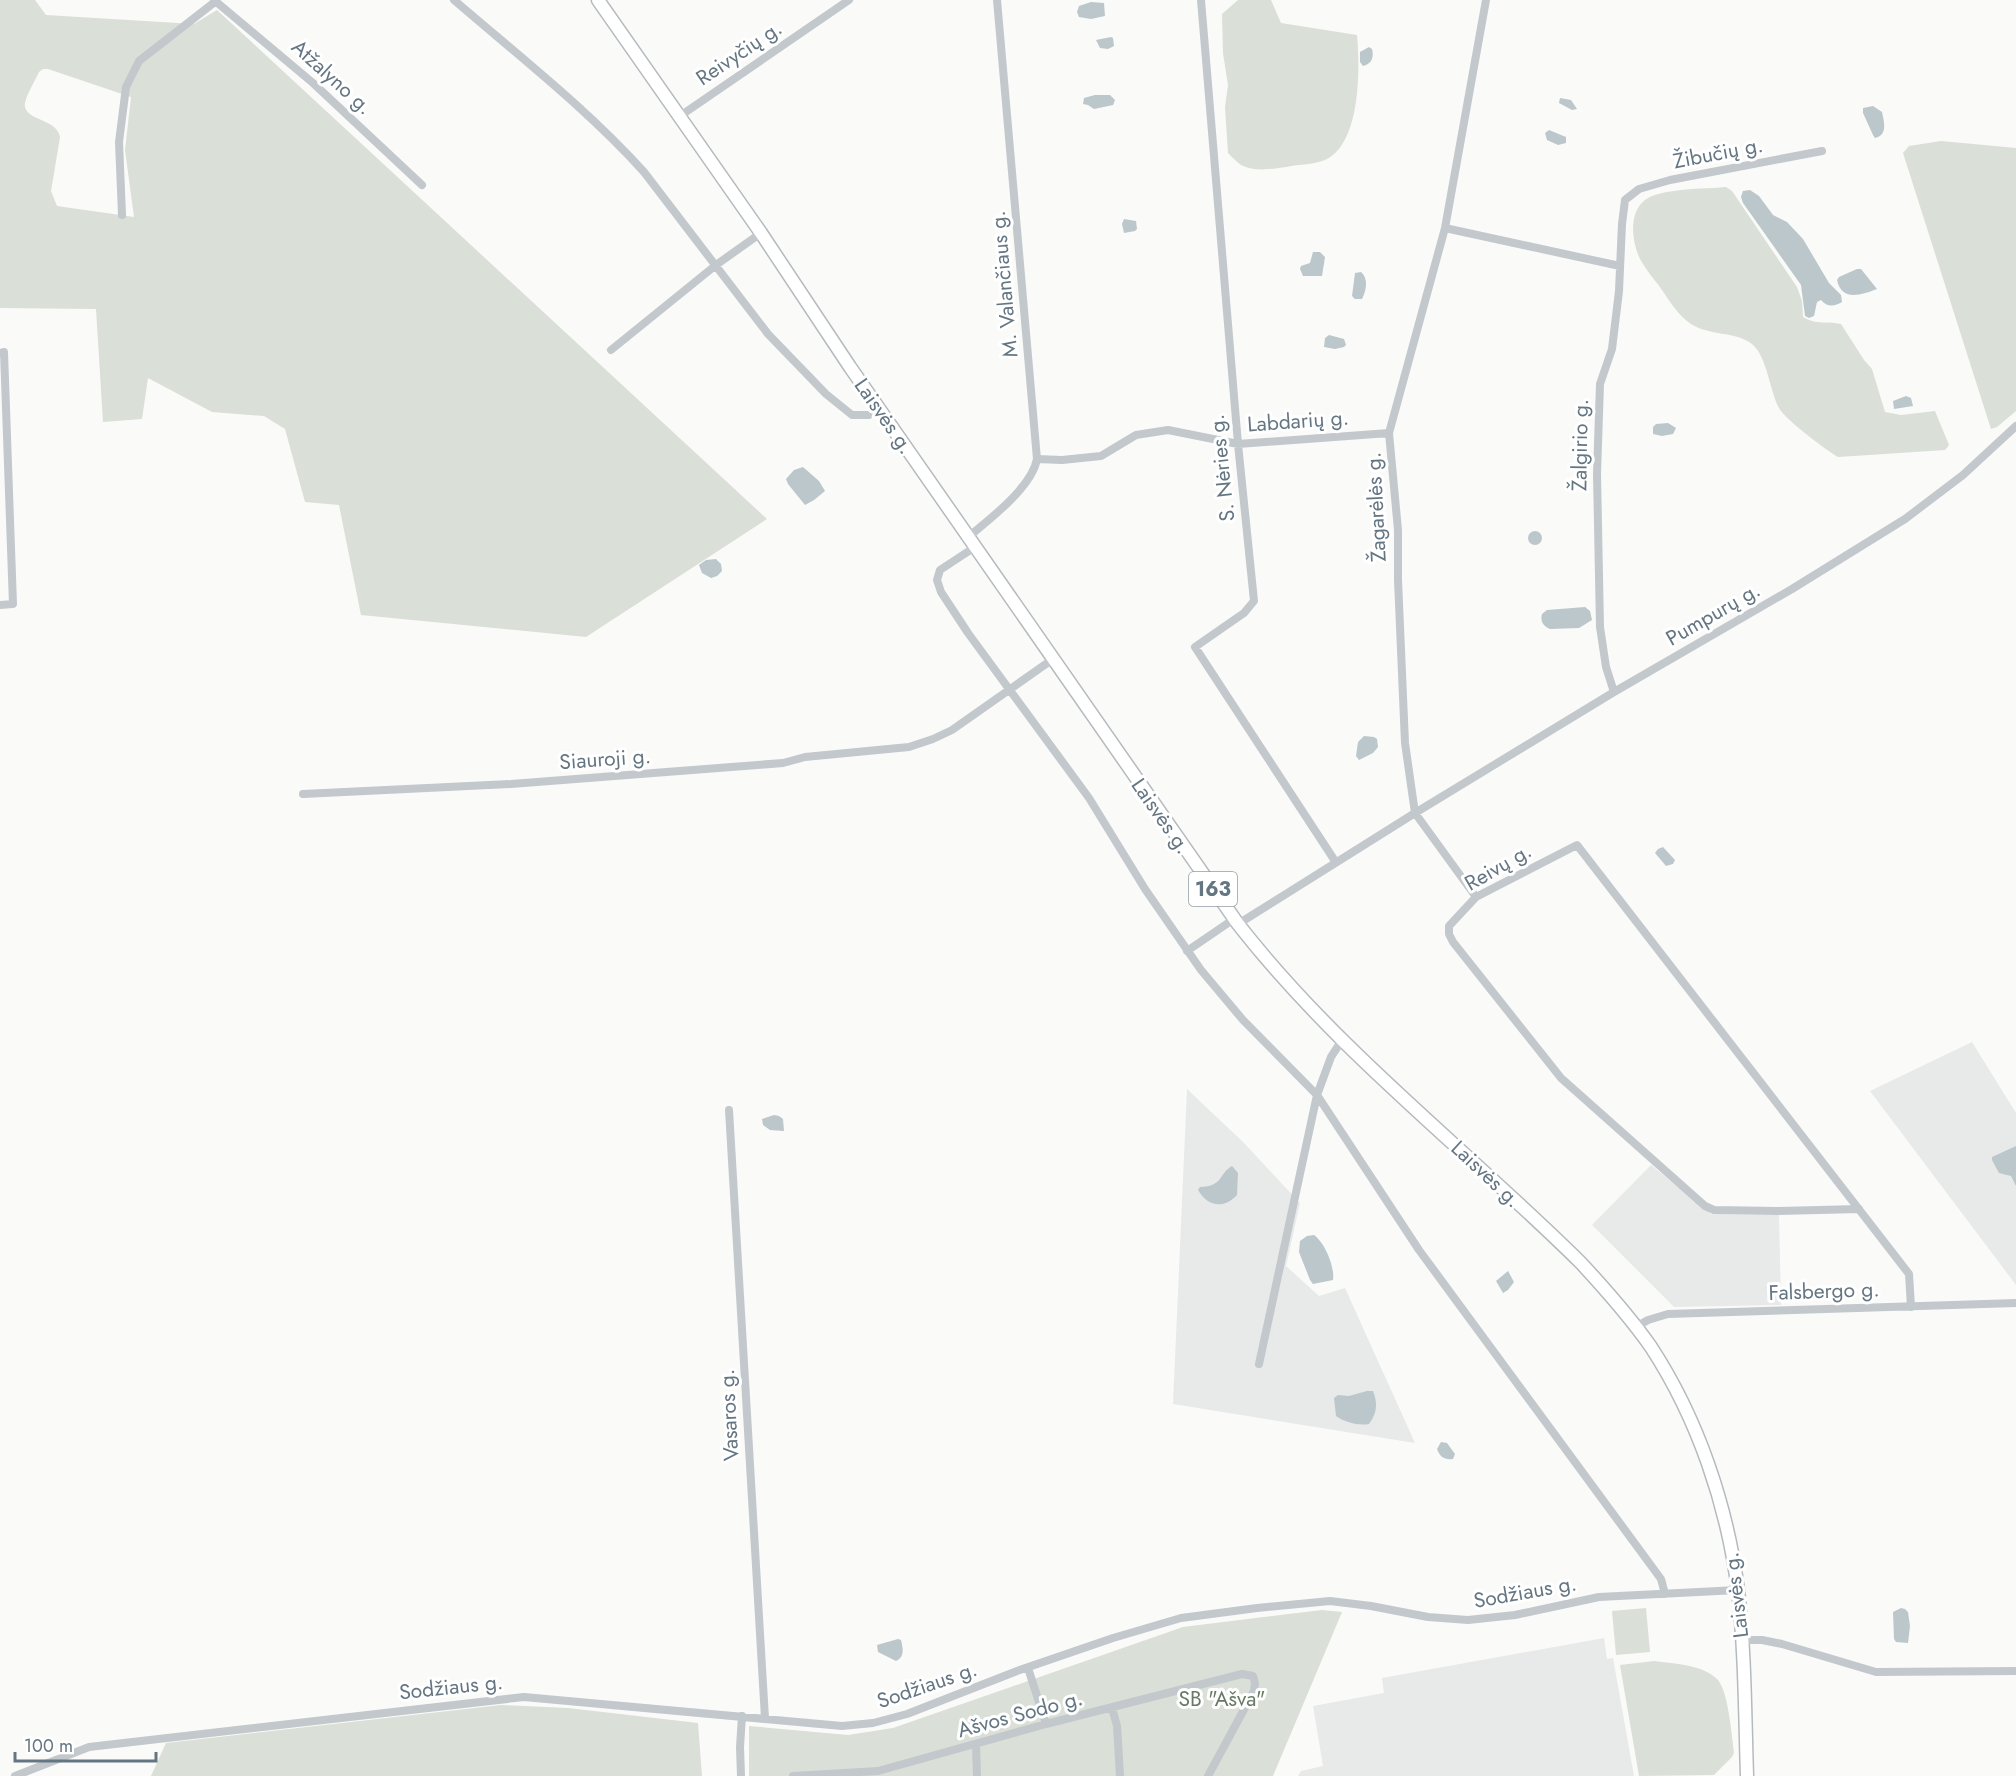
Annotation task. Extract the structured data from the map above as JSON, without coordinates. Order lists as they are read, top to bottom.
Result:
{
  "streets": {
    "main road": ["Laisvės g.", "163"],
    "street": [
      "Reivyčių g.",
      "Atžalyno g.",
      "Žibučių g.",
      "M. Valančiaus g.",
      "Labdarių g.",
      "Žalgirio g.",
      "S. Nėries g.",
      "Žagarėlės g.",
      "Pumpurų g.",
      "Siauroji g.",
      "Reivų g.",
      "Falsbergo g.",
      "Vasaros g.",
      "Sodžiaus g.",
      "Ašvos Sodo g."
    ]
  },
  "crossings": [
    ["Reivyčių g.", "Laisvės g."],
    ["Žibučių g.", "Žalgirio g."],
    ["M. Valančiaus g.", "Labdarių g."],
    ["Laisvės g.", "Siauroji g."],
    ["Laisvės g.", "Falsbergo g."],
    ["Laisvės g.", "Sodžiaus g."],
    ["Labdarių g.", "S. Nėries g."],
    ["Labdarių g.", "Žagarėlės g."],
    ["Žalgirio g.", "Pumpurų g."],
    ["Žagarėlės g.", "Pumpurų g."],
    ["Reivų g.", "Falsbergo g."],
    ["Vasaros g.", "Sodžiaus g."]
  ],
  "parks": ["SB \"Ašva\""],
  "scale_bar": "100 m"
}
